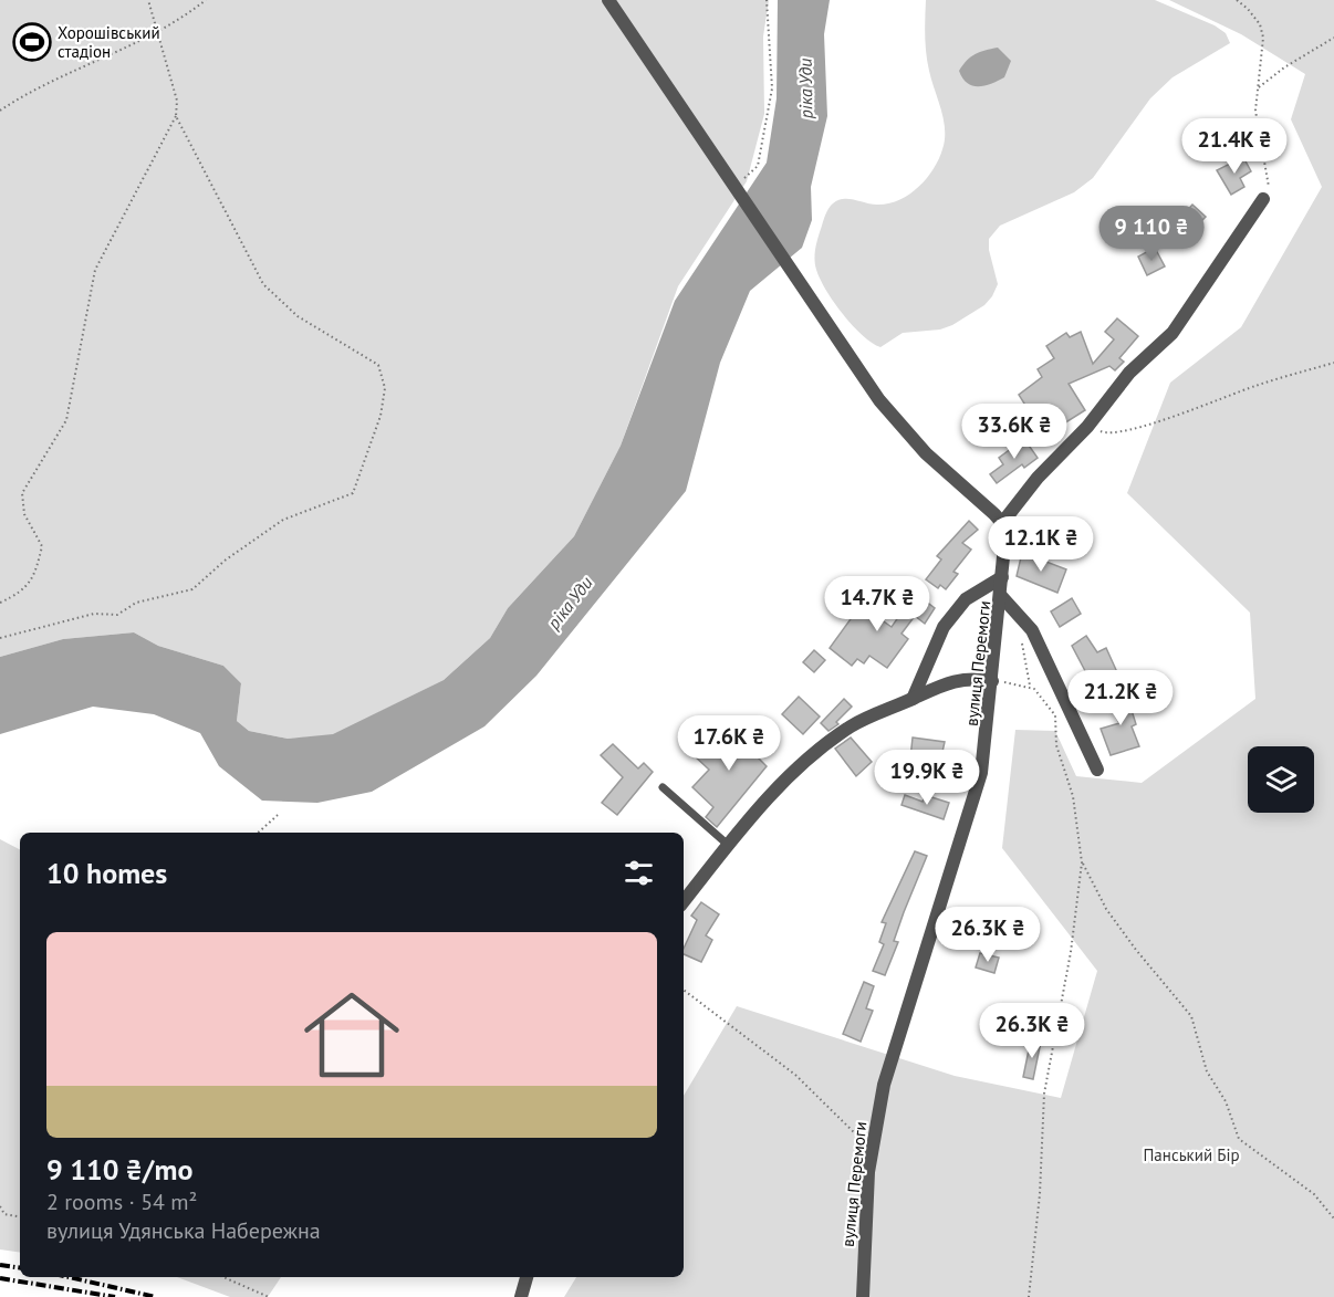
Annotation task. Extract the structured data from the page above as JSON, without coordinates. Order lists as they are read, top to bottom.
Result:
{
  "streets": {
    "street": ["вулиця Перемоги"]
  },
  "water": ["ріка Уди"],
  "parks": ["Панський Бір"],
  "places": {
    "sports": ["Хорошівський стадіон"]
  },
  "page": {
    "price": [
      "21.4K ₴",
      "9 110 ₴",
      "33.6K ₴",
      "12.1K ₴",
      "14.7K ₴",
      "21.2K ₴",
      "17.6K ₴",
      "19.9K ₴",
      "26.3K ₴",
      "26.3K ₴"
    ],
    "heading": "10 homes",
    "list": [
      {
        "name": "9 110 ₴/mo",
        "note": "2 rooms · 54 m² · вулиця Удянська Набережна"
      }
    ]
  }
}
